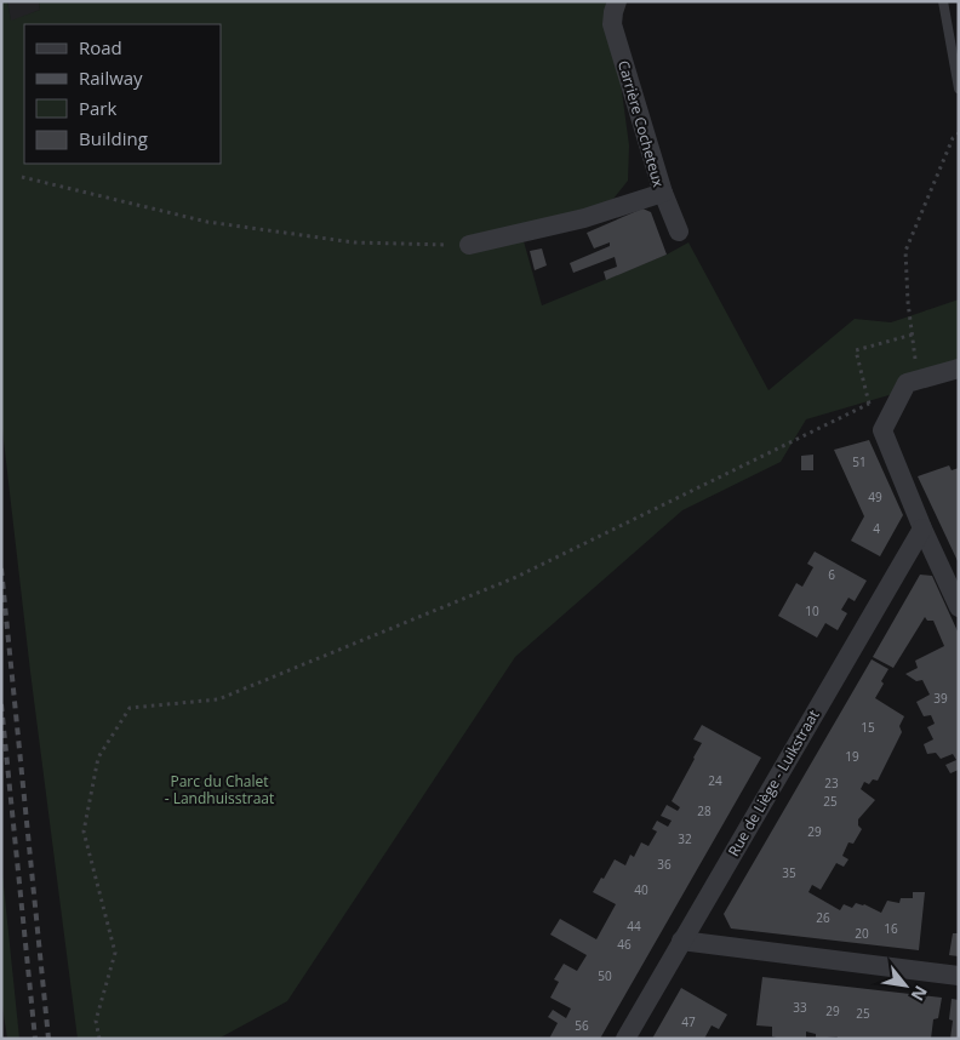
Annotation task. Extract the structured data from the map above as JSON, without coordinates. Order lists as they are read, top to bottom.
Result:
{
  "streets": {
    "street": ["Carrière Cocheteux", "Rue de Liège - Luikstraat"]
  },
  "parks": ["Parc du Chalet - Landhuisstraat"],
  "house_numbers": [
    "51",
    "49",
    "4",
    "6",
    "10",
    "39",
    "15",
    "19",
    "24",
    "23",
    "25",
    "28",
    "29",
    "32",
    "36",
    "35",
    "40",
    "26",
    "44",
    "16",
    "20",
    "46",
    "50",
    "33",
    "29",
    "25",
    "47",
    "56"
  ],
  "legend": [
    "Road",
    "Railway",
    "Park",
    "Building"
  ],
  "north": "bottom right"
}
